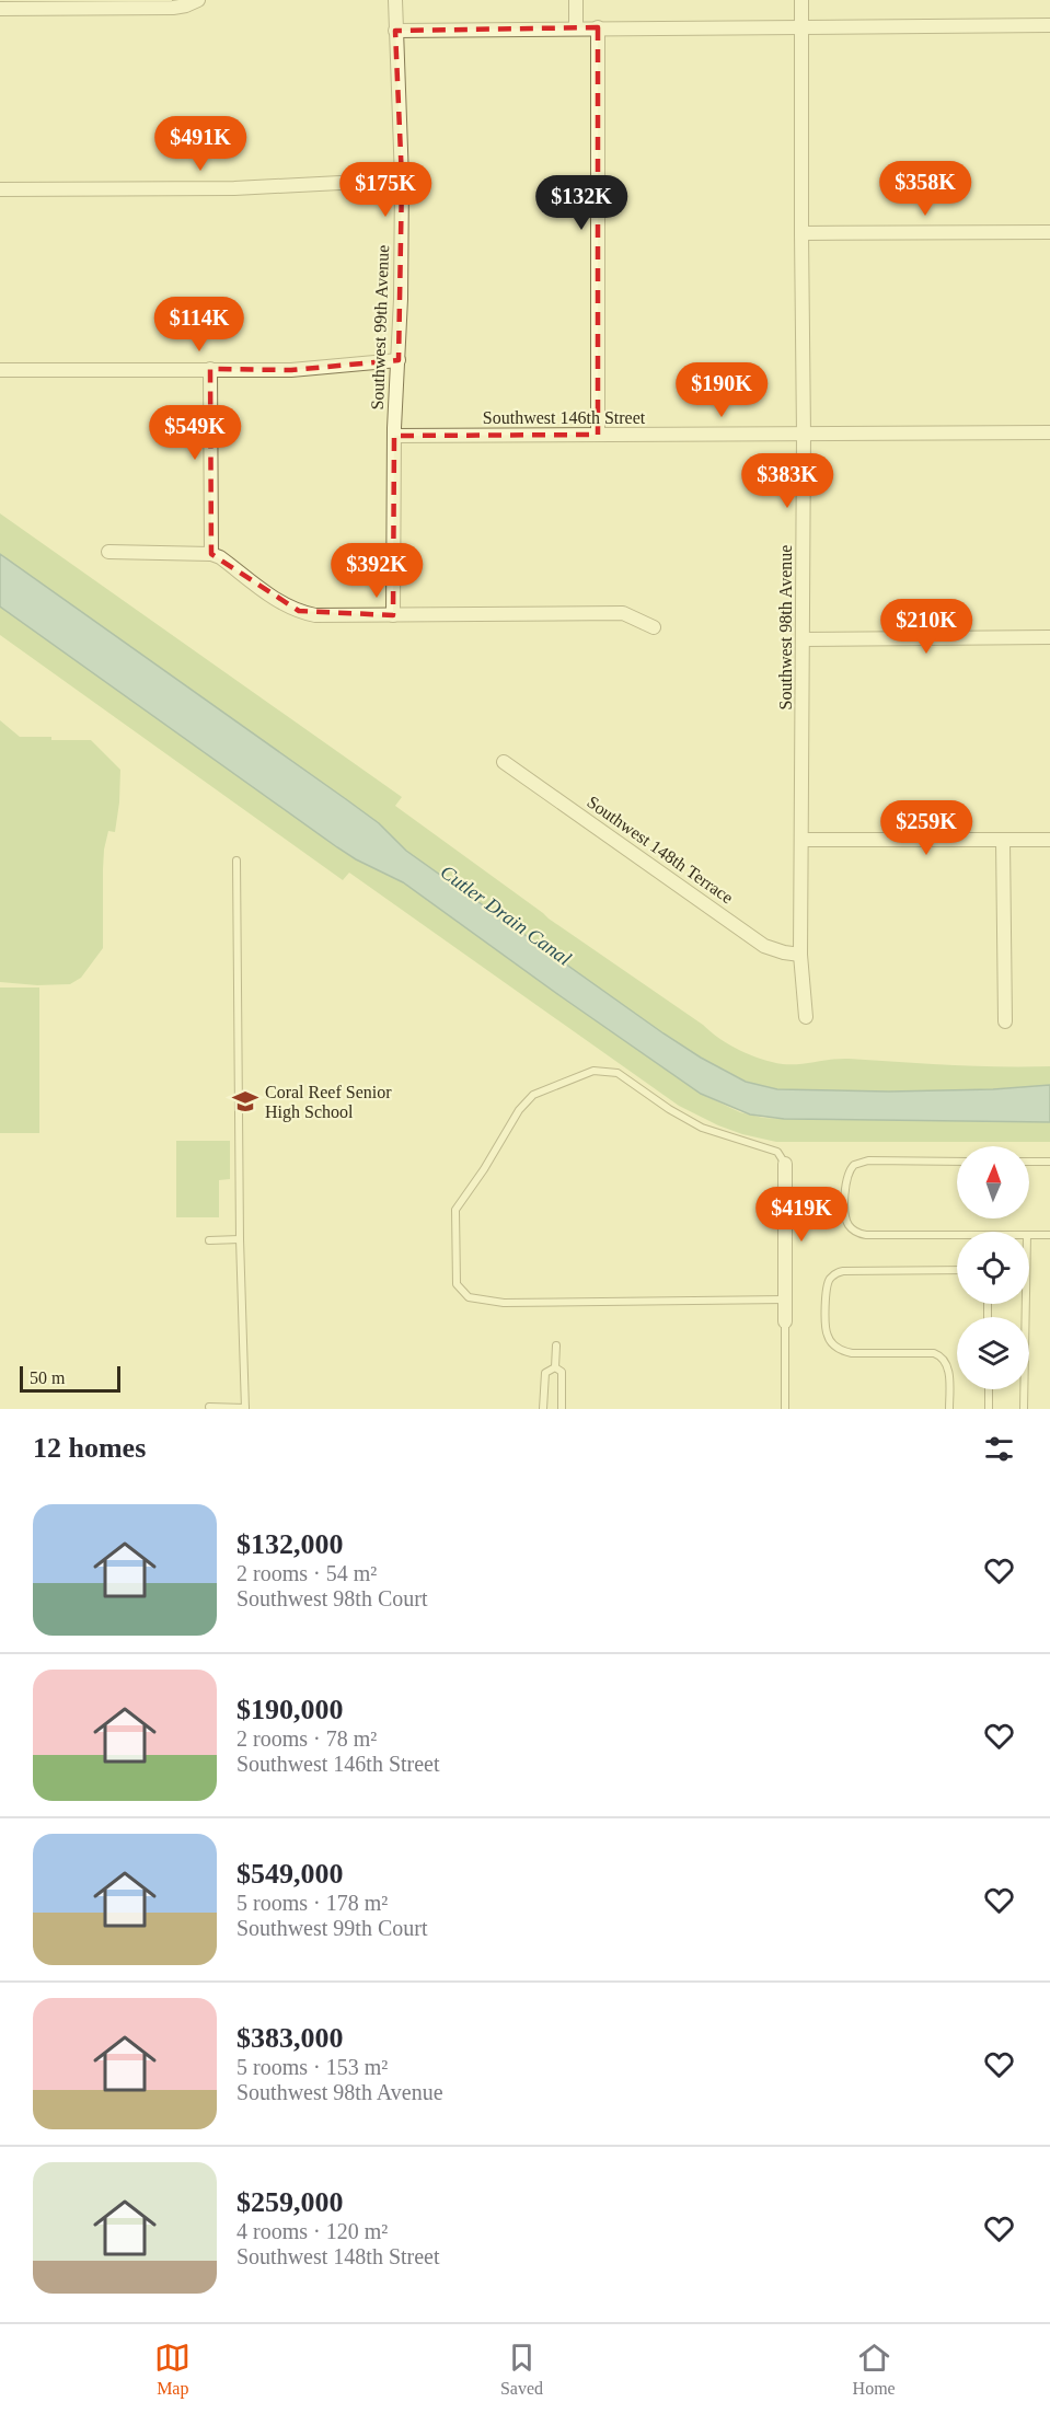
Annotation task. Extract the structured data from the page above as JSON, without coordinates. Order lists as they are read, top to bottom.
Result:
{
  "streets": {
    "street": [
      "Southwest 99th Avenue",
      "Southwest 146th Street",
      "Southwest 98th Avenue",
      "Southwest 148th Terrace"
    ]
  },
  "crossings": [
    ["Southwest 99th Avenue", "Southwest 146th Street"],
    ["Southwest 146th Street", "Southwest 98th Avenue"],
    ["Southwest 98th Avenue", "Southwest 148th Terrace"]
  ],
  "water": ["Cutler Drain Canal"],
  "places": {
    "school or university": ["Coral Reef Senior High School"]
  },
  "scale_bar": "50 m",
  "north": "top",
  "page": {
    "price": [
      "$491K",
      "$358K",
      "$175K",
      "$132K",
      "$114K",
      "$190K",
      "$549K",
      "$383K",
      "$392K",
      "$210K",
      "$259K",
      "$419K"
    ],
    "scale": "50 m",
    "heading": "12 homes",
    "list": [
      {
        "name": "$132,000",
        "note": "2 rooms · 54 m² · Southwest 98th Court"
      },
      {
        "name": "$190,000",
        "note": "2 rooms · 78 m² · Southwest 146th Street"
      },
      {
        "name": "$549,000",
        "note": "5 rooms · 178 m² · Southwest 99th Court"
      },
      {
        "name": "$383,000",
        "note": "5 rooms · 153 m² · Southwest 98th Avenue"
      },
      {
        "name": "$259,000",
        "note": "4 rooms · 120 m² · Southwest 148th Street"
      }
    ],
    "tabs": ["Map", "Saved", "Home"]
  }
}
